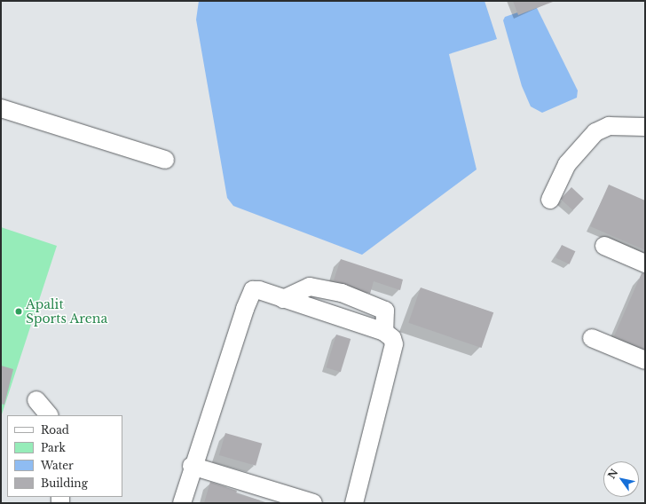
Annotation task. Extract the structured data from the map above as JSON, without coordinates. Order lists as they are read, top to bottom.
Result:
{
  "places": ["Apalit Sports Arena"],
  "legend": [
    "Road",
    "Park",
    "Water",
    "Building"
  ],
  "north": "top left"
}
